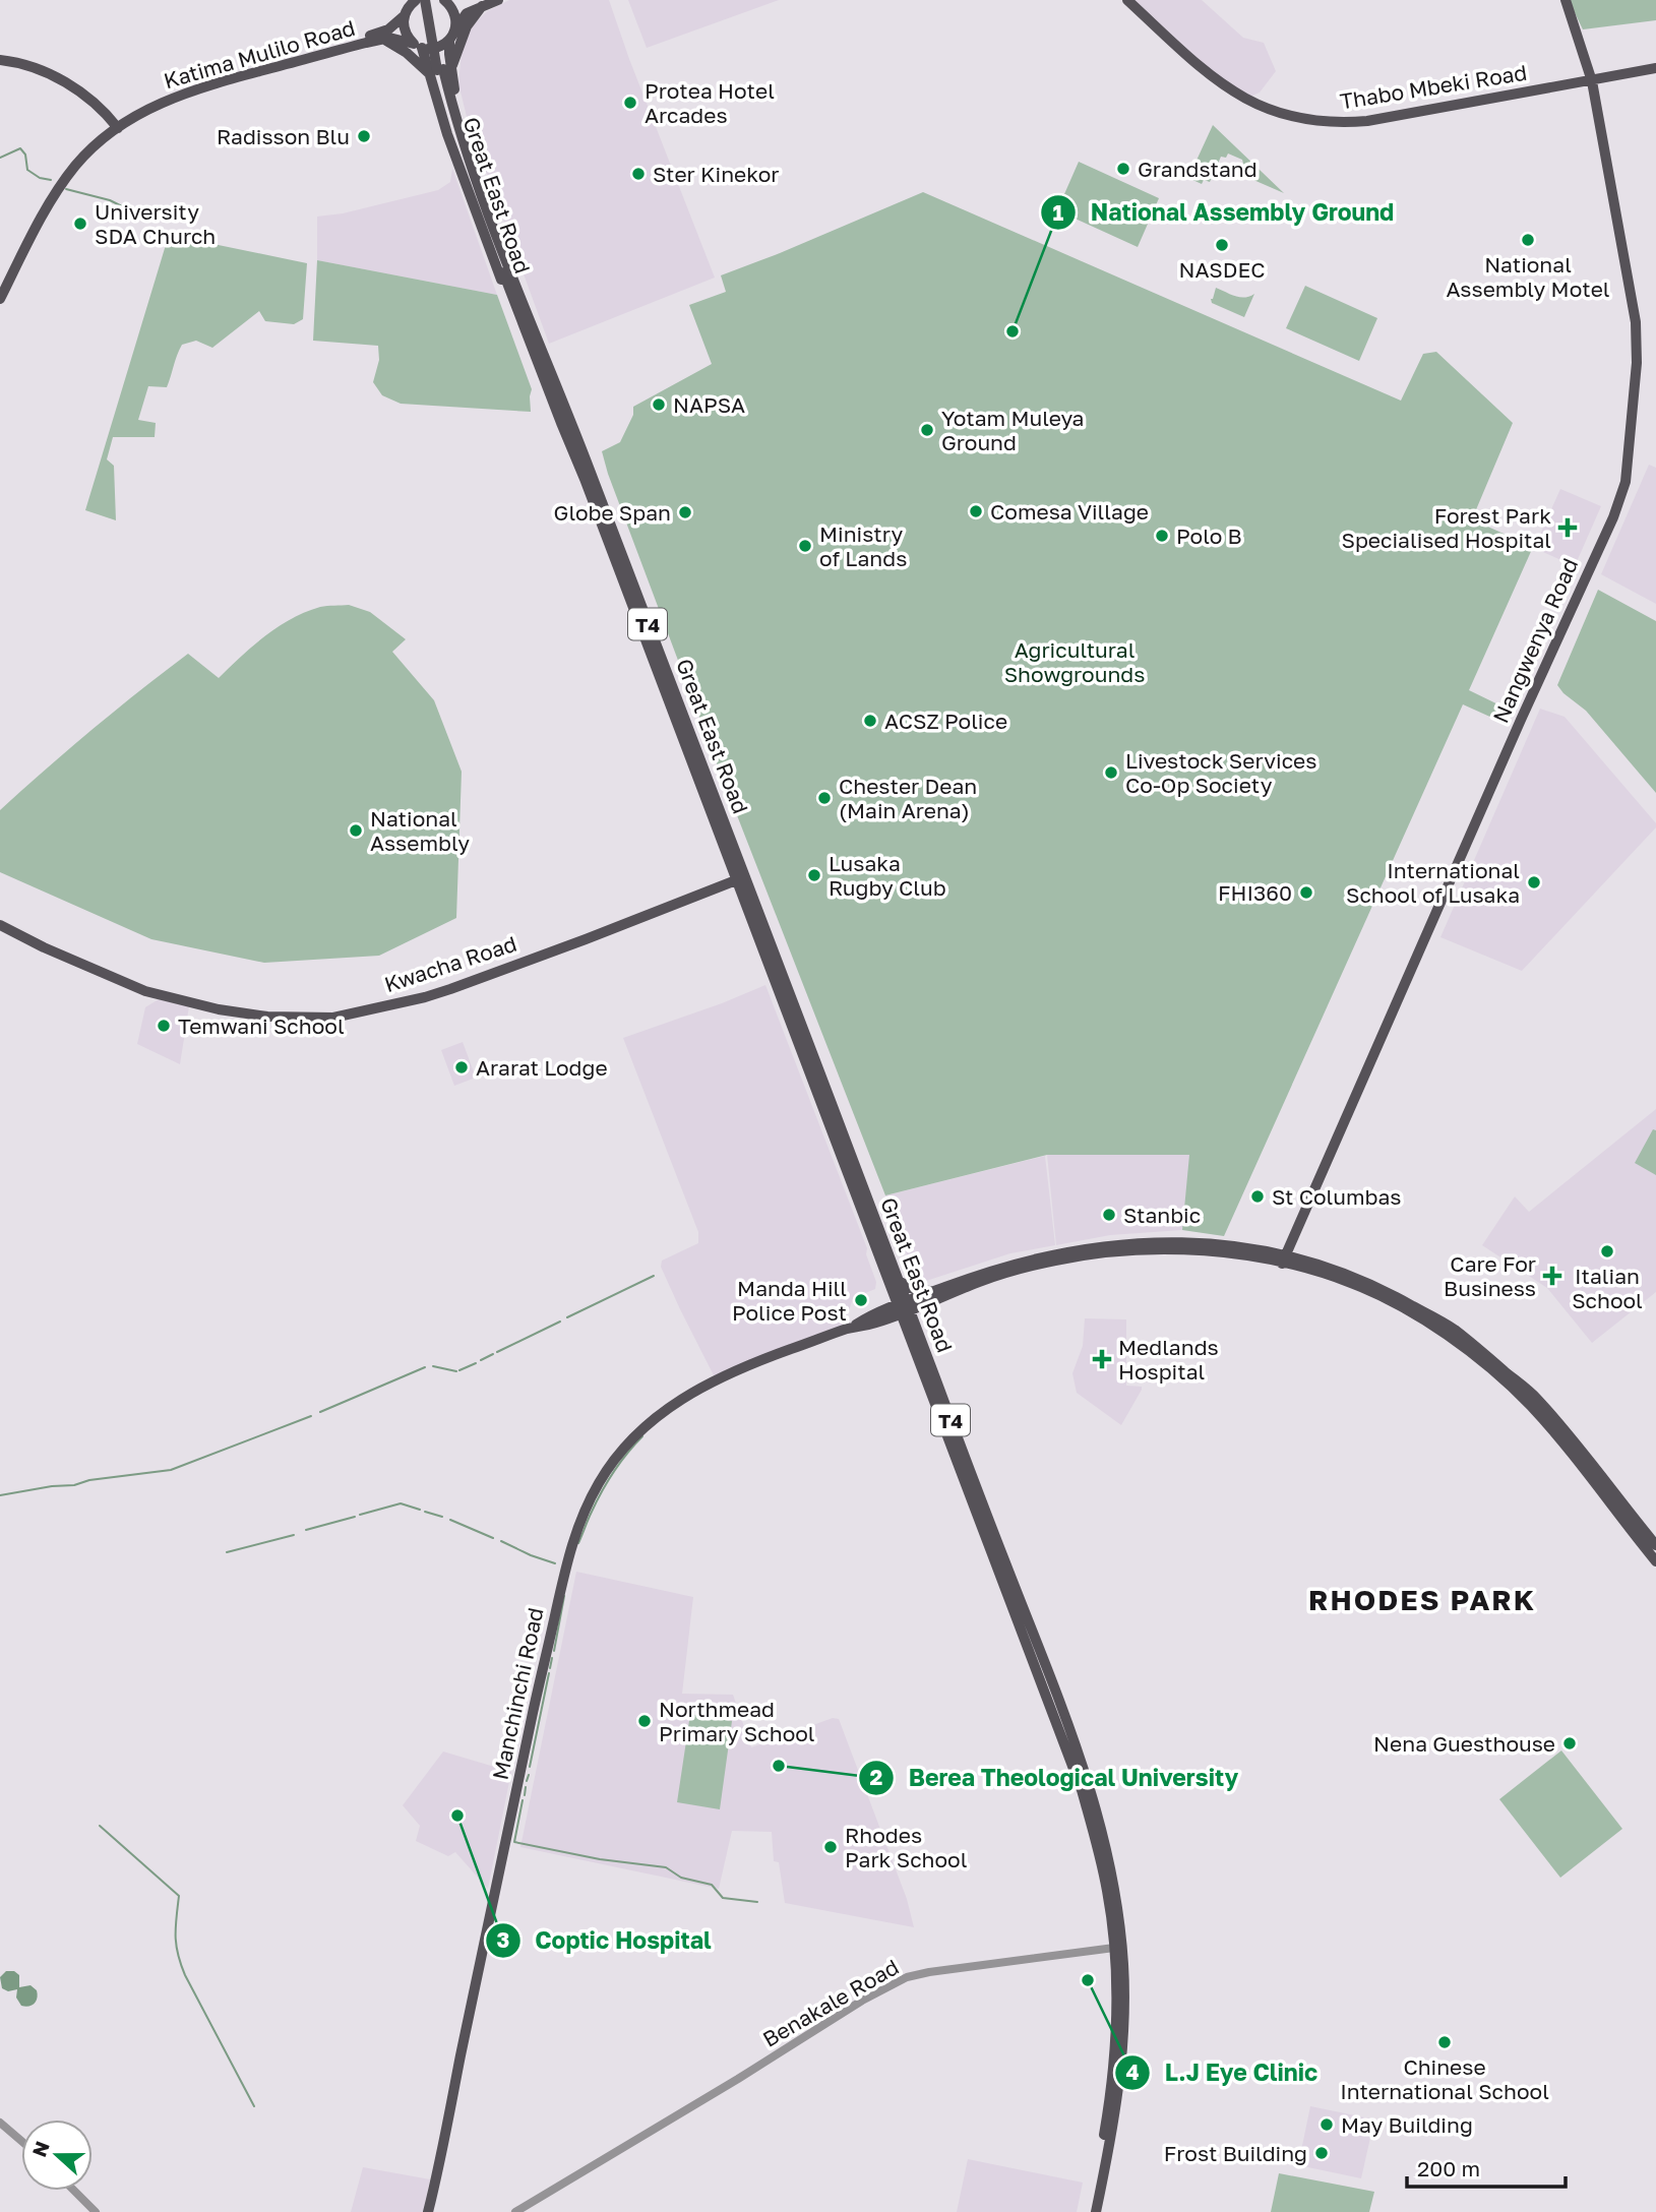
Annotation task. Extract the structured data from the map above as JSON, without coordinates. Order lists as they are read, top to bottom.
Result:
{
  "streets": {
    "main road": [
      "Katima Mulilo Road",
      "Thabo Mbeki Road",
      "Great East Road",
      "T4",
      "Nangwenya Road",
      "Kwacha Road",
      "Manchinchi Road"
    ],
    "street": ["Benakale Road"]
  },
  "crossings": [
    ["Katima Mulilo Road", "Great East Road"],
    ["Thabo Mbeki Road", "Nangwenya Road"],
    ["Great East Road", "Kwacha Road"],
    ["Great East Road", "Manchinchi Road"],
    ["Great East Road", "Benakale Road"]
  ],
  "districts": ["RHODES PARK"],
  "parks": ["Agricultural Showgrounds"],
  "places": {
    "other": [
      "Protea Hotel Arcades",
      "Radisson Blu",
      "Grandstand",
      "Ster Kinekor",
      "University SDA Church",
      "National Assembly Motel",
      "NASDEC",
      "National Assembly Ground",
      "NAPSA",
      "Yotam Muleya Ground",
      "Comesa Village",
      "Globe Span",
      "Polo B",
      "Ministry of Lands",
      "ACSZ Police",
      "Livestock Services Co-Op Society",
      "Chester Dean (Main Arena)",
      "National Assembly",
      "Lusaka Rugby Club",
      "International School of Lusaka",
      "FHI360",
      "Temwani School",
      "Ararat Lodge",
      "St Columbas",
      "Stanbic",
      "Italian School",
      "Manda Hill Police Post",
      "Northmead Primary School",
      "Nena Guesthouse",
      "Berea Theological University",
      "Coptic Hospital",
      "Rhodes Park School",
      "L.J Eye Clinic",
      "Chinese International School",
      "May Building",
      "Frost Building"
    ],
    "health": ["Forest Park Specialised Hospital", "Care For Business", "Medlands Hospital"]
  },
  "scale_bar": "200 m",
  "north": "left"
}
